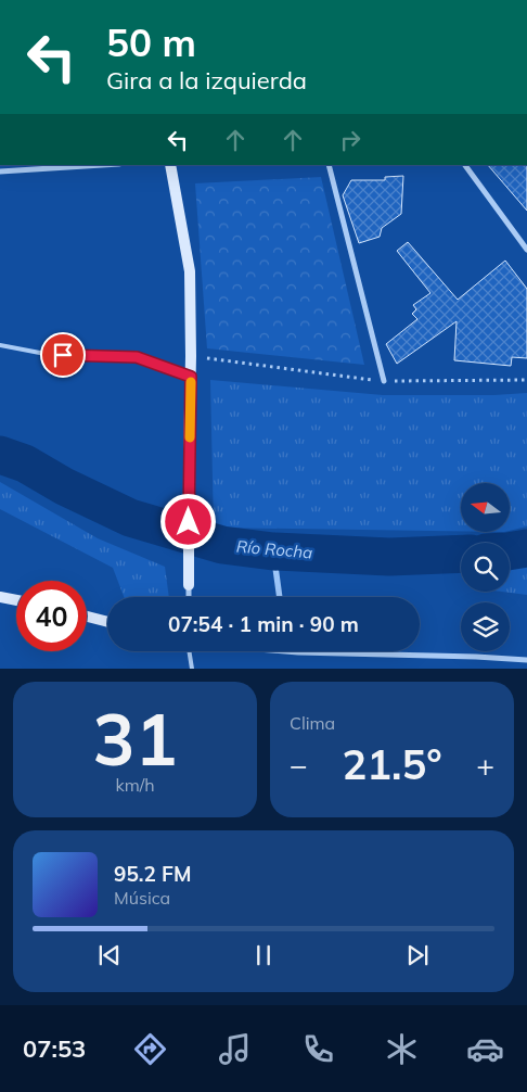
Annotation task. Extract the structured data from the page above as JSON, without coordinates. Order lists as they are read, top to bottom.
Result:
{
  "water": ["Río Rocha"],
  "north": "left",
  "page": {
    "turn": ["50 m", "Gira a la izquierda"],
    "limit": "40",
    "trip": "07:54 · 1 min · 90 m",
    "tile": [
      ["31", "km/h"],
      "Clima"
    ],
    "heat": ["−", "21.5°", "+"],
    "song": ["95.2 FM", "Música"],
    "tabs": "07:53"
  }
}
